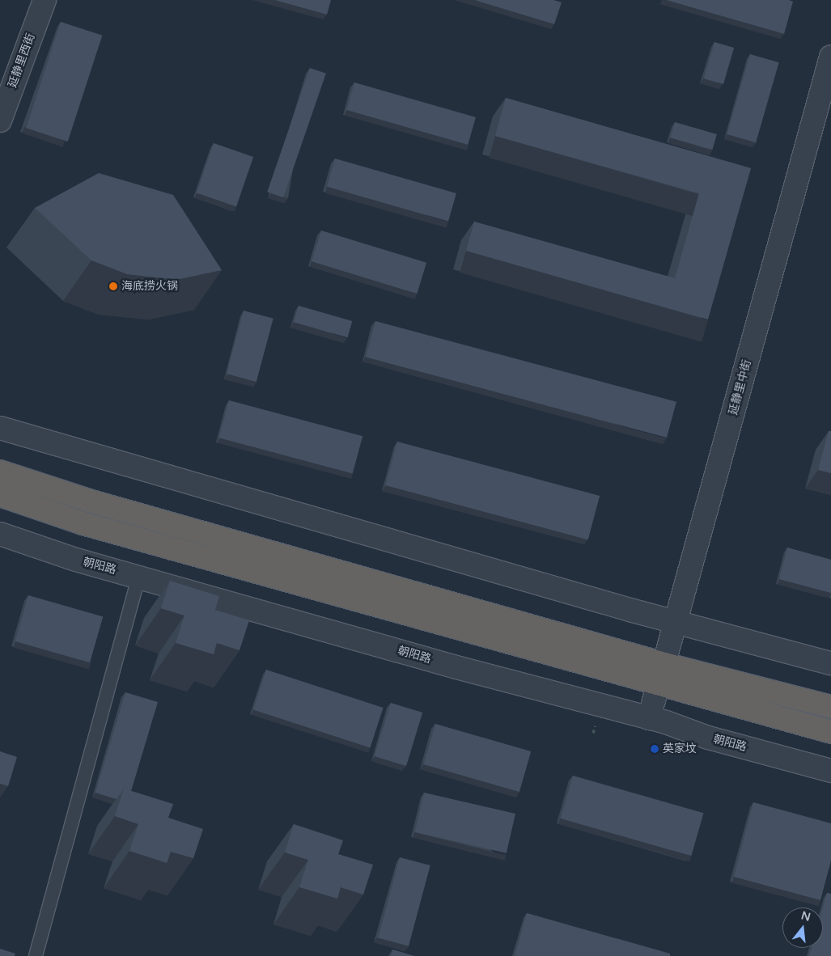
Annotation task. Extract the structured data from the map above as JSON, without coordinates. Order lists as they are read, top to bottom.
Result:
{
  "streets": {
    "street": ["延静里西街", "延静里中街", "朝阳路"]
  },
  "crossings": [
    ["延静里中街", "朝阳路"]
  ],
  "places": ["海底捞火锅", "英家坟"],
  "north": "top"
}
